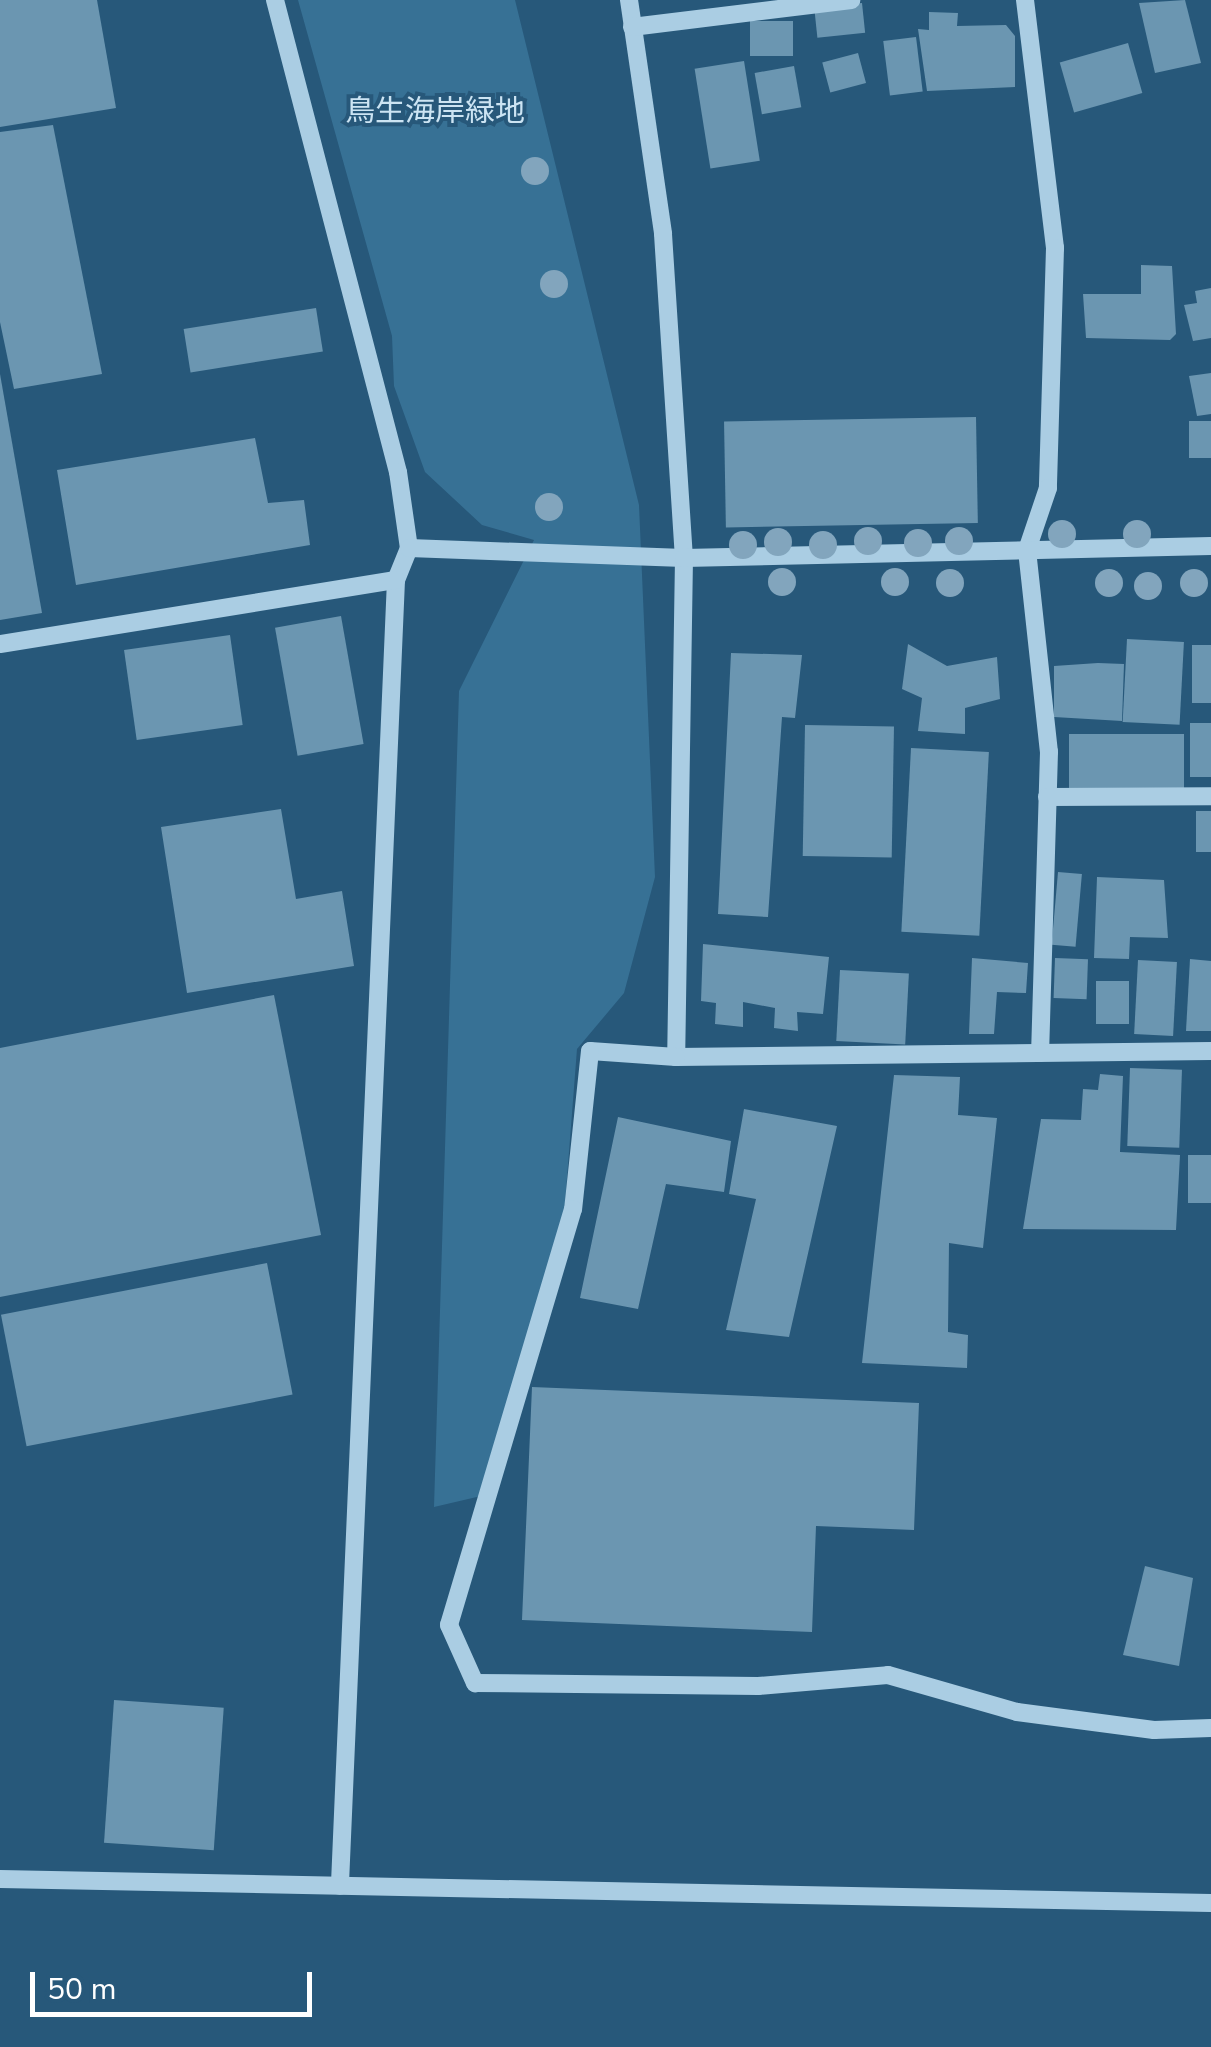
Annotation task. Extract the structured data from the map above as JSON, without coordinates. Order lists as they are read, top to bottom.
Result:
{
  "parks": ["鳥生海岸緑地"],
  "scale_bar": "50 m"
}
